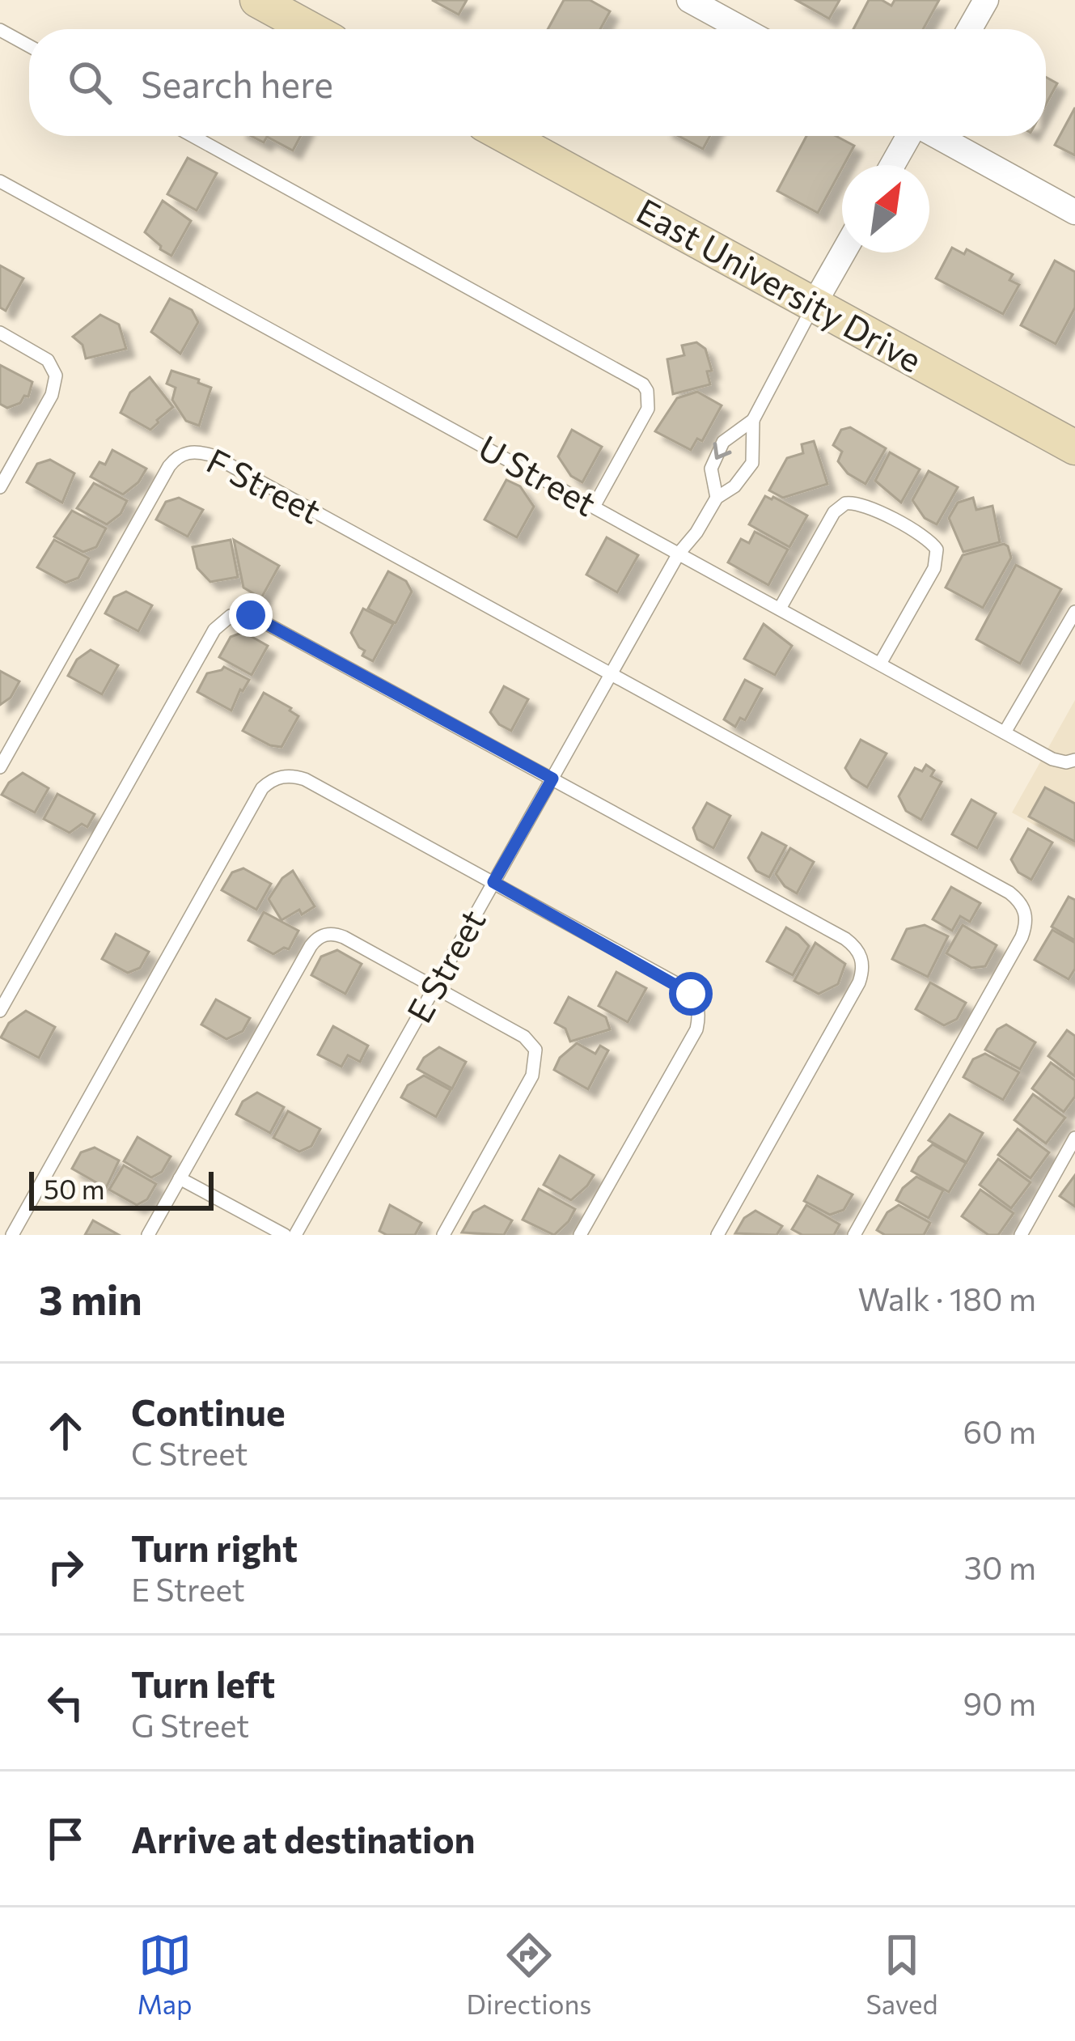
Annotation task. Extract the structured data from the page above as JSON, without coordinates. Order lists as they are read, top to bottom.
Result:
{
  "streets": {
    "main road": ["East University Drive"],
    "lane": ["U Street", "F Street", "E Street"]
  },
  "crossings": [
    ["East University Drive", "E Street"],
    ["U Street", "E Street"],
    ["F Street", "E Street"]
  ],
  "scale_bar": "50 m",
  "north": "top right",
  "page": {
    "search": "Search here",
    "scale": "50 m",
    "heading": ["3 min", "Walk · 180 m"],
    "list": [
      ["Continue", "C Street", "60 m"],
      ["Turn right", "E Street", "30 m"],
      ["Turn left", "G Street", "90 m"],
      "Arrive at destination"
    ],
    "nav": ["Map", "Directions", "Saved"]
  }
}
